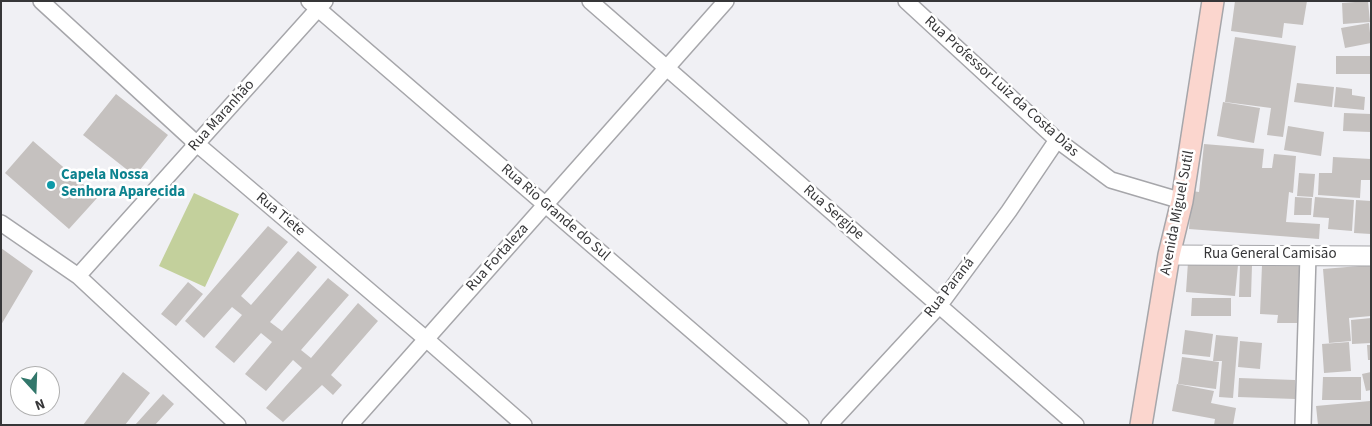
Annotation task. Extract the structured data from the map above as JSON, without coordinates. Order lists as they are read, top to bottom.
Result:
{
  "streets": {
    "main road": ["Avenida Miguel Sutil"],
    "street": [
      "Rua Professor Luiz da Costa Dias",
      "Rua Maranhão",
      "Rua Rio Grande do Sul",
      "Rua Sergipe",
      "Rua Tiete",
      "Rua General Camisão",
      "Rua Fortaleza",
      "Rua Paraná"
    ]
  },
  "crossings": [
    ["Rua Professor Luiz da Costa Dias", "Avenida Miguel Sutil"],
    ["Rua Professor Luiz da Costa Dias", "Rua Paraná"],
    ["Rua Maranhão", "Rua Rio Grande do Sul"],
    ["Rua Maranhão", "Rua Tiete"],
    ["Rua Rio Grande do Sul", "Rua Fortaleza"],
    ["Rua Sergipe", "Rua Fortaleza"],
    ["Rua Sergipe", "Rua Paraná"],
    ["Avenida Miguel Sutil", "Rua General Camisão"],
    ["Rua Tiete", "Rua Fortaleza"]
  ],
  "places": ["Capela Nossa Senhora Aparecida"],
  "north": "bottom"
}
